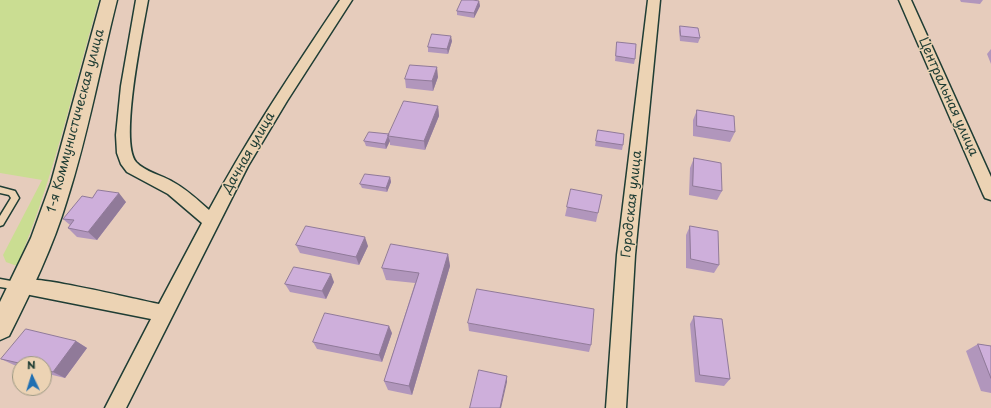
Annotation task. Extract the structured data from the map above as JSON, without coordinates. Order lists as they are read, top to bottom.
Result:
{
  "streets": {
    "street": [
      "Центральная улица",
      "1-я Коммунистическая улица",
      "Дачная улица",
      "Городская улица"
    ]
  },
  "north": "top"
}
